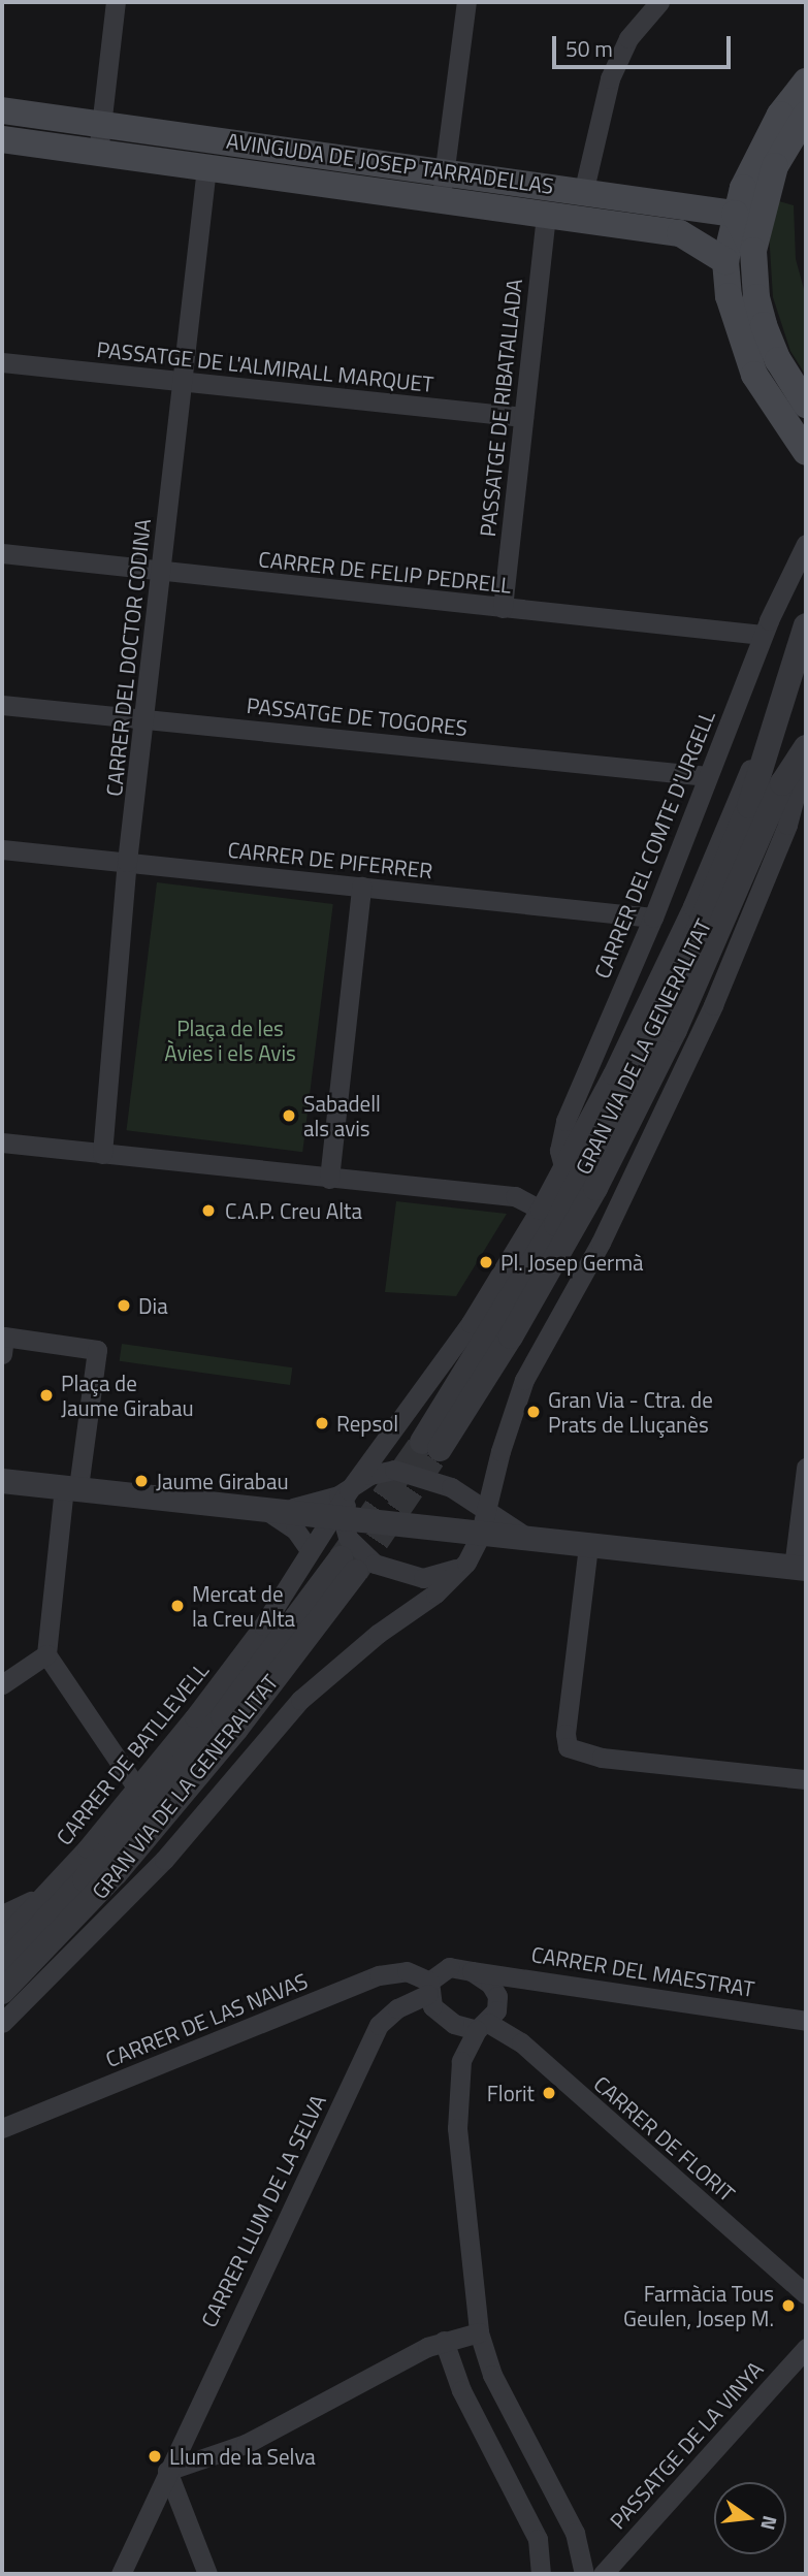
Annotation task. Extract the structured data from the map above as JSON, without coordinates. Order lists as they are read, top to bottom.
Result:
{
  "streets": {
    "main road": ["AVINGUDA DE JOSEP TARRADELLAS"],
    "street": [
      "PASSATGE DE L'ALMIRALL MARQUET",
      "PASSATGE DE RIBATALLADA",
      "CARRER DE FELIP PEDRELL",
      "CARRER DEL DOCTOR CODINA",
      "PASSATGE DE TOGORES",
      "CARRER DEL COMTE D'URGELL",
      "CARRER DE PIFERRER",
      "GRAN VIA DE LA GENERALITAT",
      "CARRER DE BATLLEVELL",
      "CARRER DEL MAESTRAT",
      "CARRER DE LAS NAVAS",
      "CARRER DE FLORIT",
      "CARRER LLUM DE LA SELVA",
      "PASSATGE DE LA VINYA"
    ]
  },
  "crossings": [
    ["AVINGUDA DE JOSEP TARRADELLAS", "PASSATGE DE RIBATALLADA"],
    ["AVINGUDA DE JOSEP TARRADELLAS", "CARRER DEL DOCTOR CODINA"],
    ["PASSATGE DE L'ALMIRALL MARQUET", "PASSATGE DE RIBATALLADA"],
    ["PASSATGE DE L'ALMIRALL MARQUET", "CARRER DEL DOCTOR CODINA"],
    ["PASSATGE DE RIBATALLADA", "CARRER DE FELIP PEDRELL"],
    ["CARRER DE FELIP PEDRELL", "CARRER DEL DOCTOR CODINA"],
    ["CARRER DE FELIP PEDRELL", "CARRER DEL COMTE D'URGELL"],
    ["CARRER DEL DOCTOR CODINA", "PASSATGE DE TOGORES"],
    ["CARRER DEL DOCTOR CODINA", "CARRER DE PIFERRER"],
    ["PASSATGE DE TOGORES", "CARRER DEL COMTE D'URGELL"],
    ["CARRER DEL COMTE D'URGELL", "CARRER DE PIFERRER"],
    ["CARRER DEL COMTE D'URGELL", "GRAN VIA DE LA GENERALITAT"],
    ["CARRER DEL MAESTRAT", "CARRER DE LAS NAVAS"],
    ["CARRER DEL MAESTRAT", "CARRER DE FLORIT"],
    ["CARRER DEL MAESTRAT", "CARRER LLUM DE LA SELVA"],
    ["CARRER DE LAS NAVAS", "CARRER DE FLORIT"],
    ["CARRER DE LAS NAVAS", "CARRER LLUM DE LA SELVA"],
    ["CARRER DE FLORIT", "CARRER LLUM DE LA SELVA"]
  ],
  "parks": ["Plaça de les Àvies i els Avis"],
  "places": [
    "Sabadell als avis",
    "C.A.P. Creu Alta",
    "Pl. Josep Germà",
    "Dia",
    "Plaça de Jaume Girabau",
    "Gran Via - Ctra. de Prats de Lluçanès",
    "Repsol",
    "Jaume Girabau",
    "Mercat de la Creu Alta",
    "Florit",
    "Farmàcia Tous Geulen, Josep M.",
    "Llum de la Selva"
  ],
  "scale_bar": "50 m",
  "north": "right"
}
